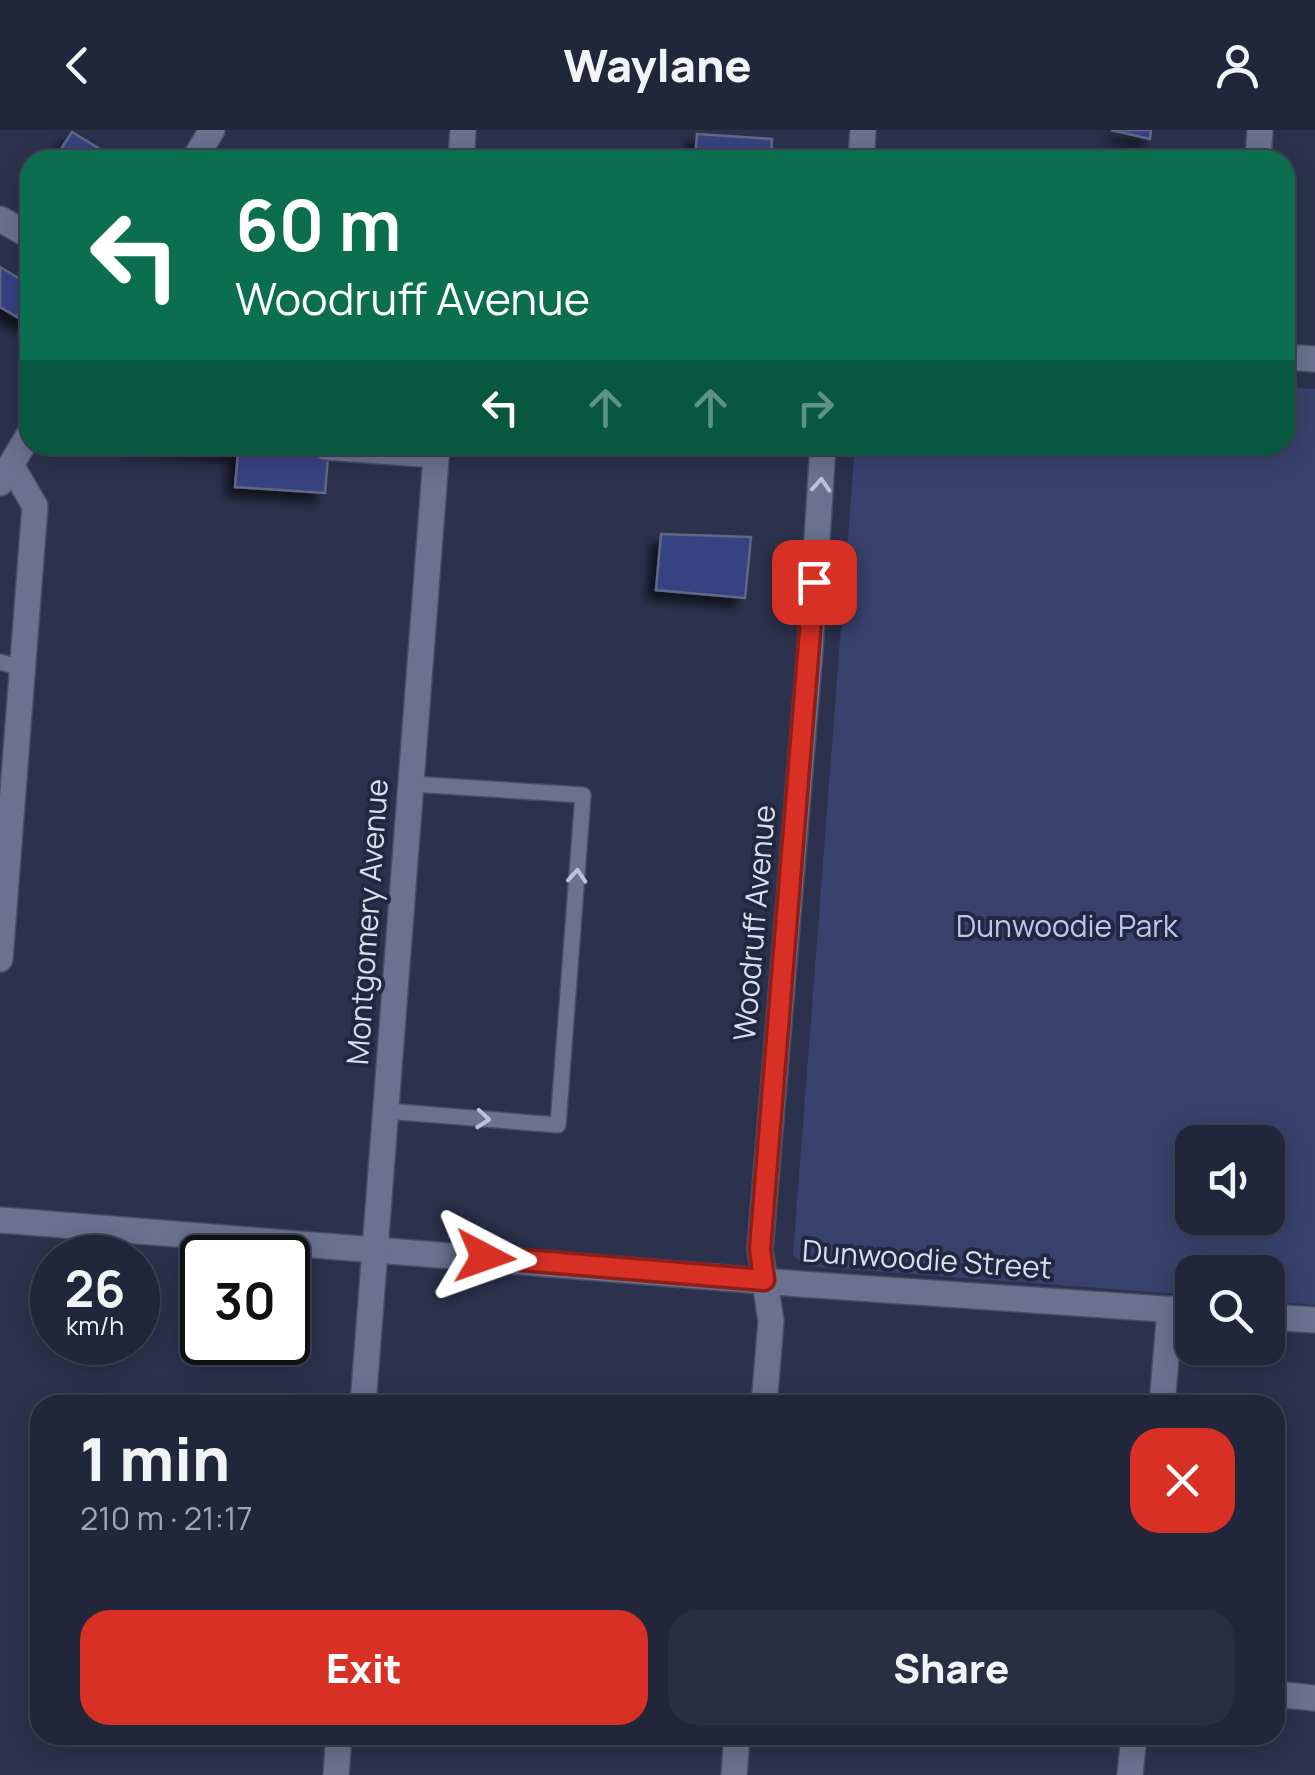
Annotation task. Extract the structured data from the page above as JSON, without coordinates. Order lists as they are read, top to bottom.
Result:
{
  "streets": {
    "street": ["Montgomery Avenue", "Woodruff Avenue", "Dunwoodie Street"]
  },
  "crossings": [
    ["Montgomery Avenue", "Dunwoodie Street"],
    ["Woodruff Avenue", "Dunwoodie Street"]
  ],
  "one_way": ["Woodruff Avenue"],
  "parks": ["Dunwoodie Park"],
  "page": {
    "header": "Waylane",
    "turn": ["60 m", "Woodruff Avenue"],
    "speed": "26 km/h",
    "limit": "30",
    "heading": ["1 min", "210 m · 21:17"],
    "buttons": ["Exit", "Share"]
  }
}
